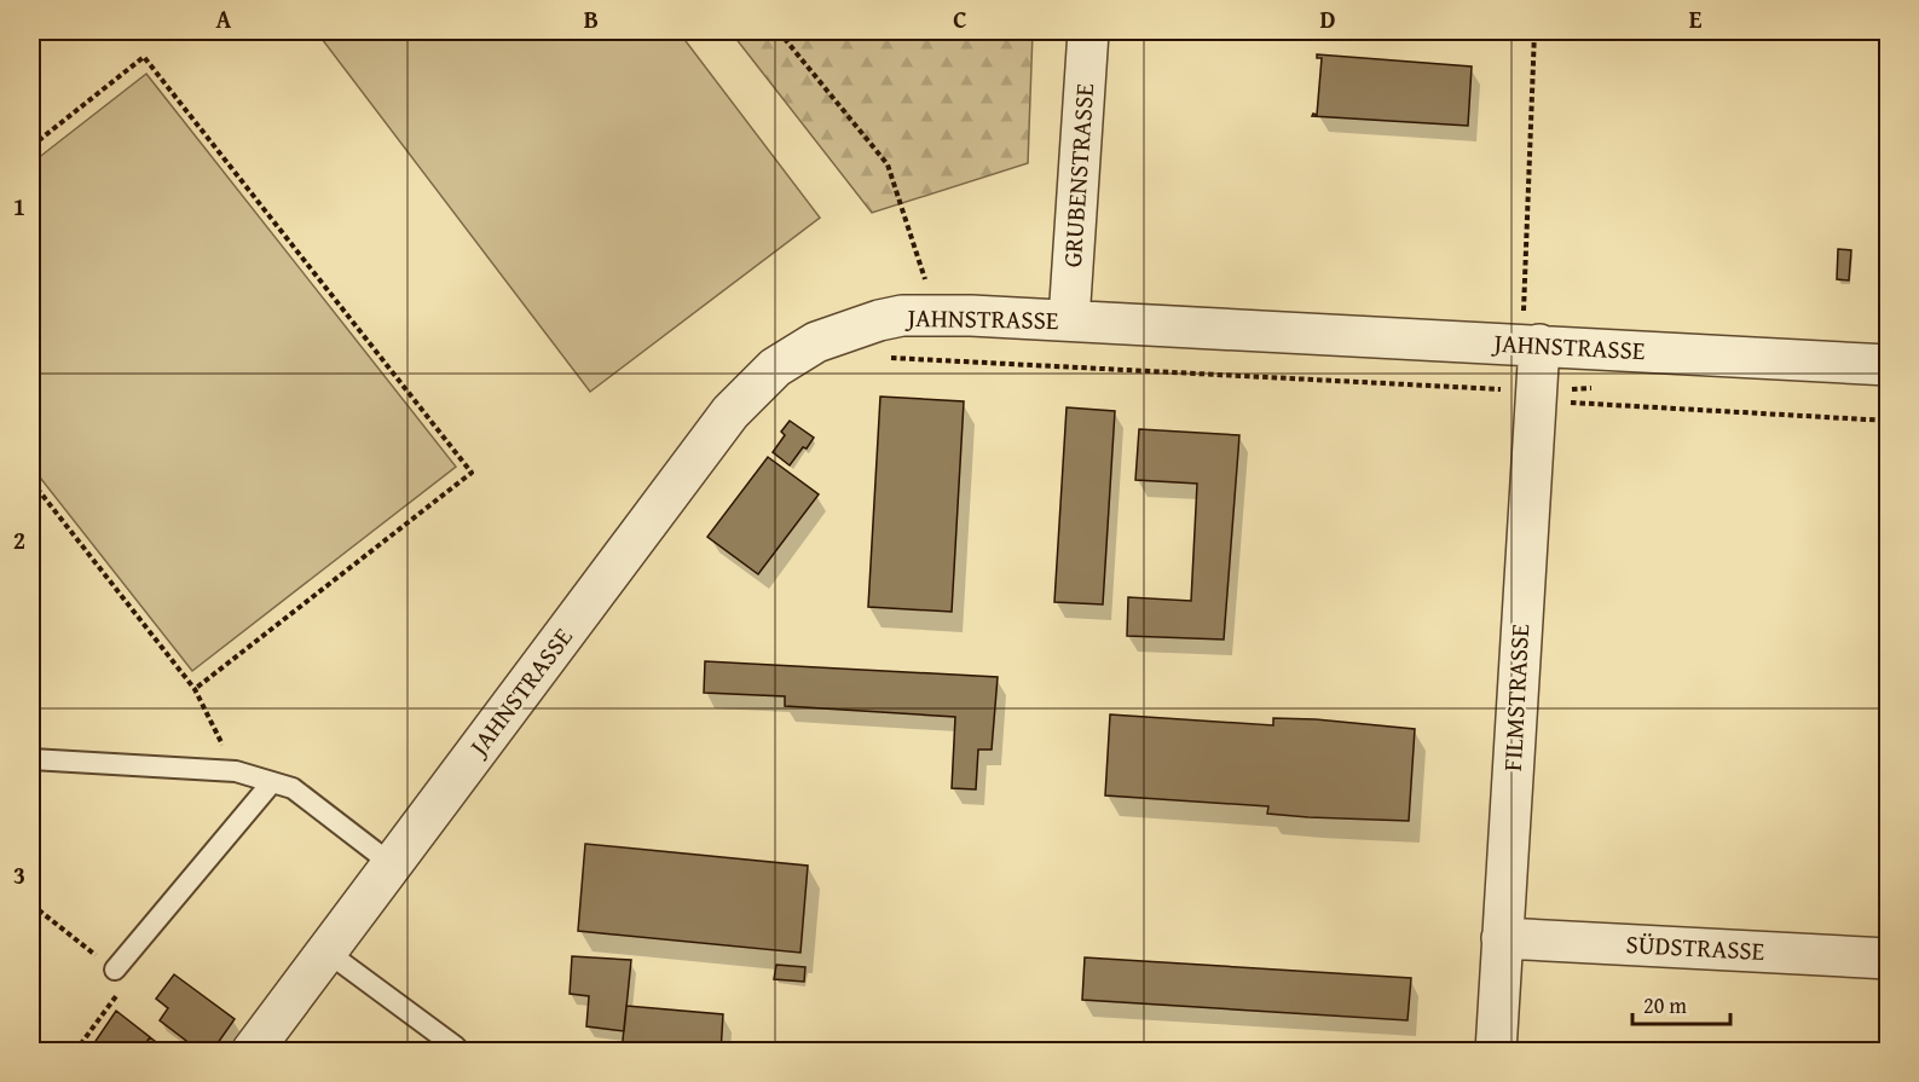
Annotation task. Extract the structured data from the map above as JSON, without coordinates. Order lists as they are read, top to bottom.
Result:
{
  "streets": {
    "street": [
      "GRUBENSTRASSE",
      "JAHNSTRASSE",
      "FILMSTRASSE",
      "SÜDSTRASSE"
    ]
  },
  "crossings": [
    ["GRUBENSTRASSE", "JAHNSTRASSE"],
    ["JAHNSTRASSE", "FILMSTRASSE"],
    ["FILMSTRASSE", "SÜDSTRASSE"]
  ],
  "scale_bar": "20 m",
  "grid": {
    "columns": [
      "A",
      "B",
      "C",
      "D",
      "E"
    ],
    "rows": ["1", "2", "3"]
  }
}
